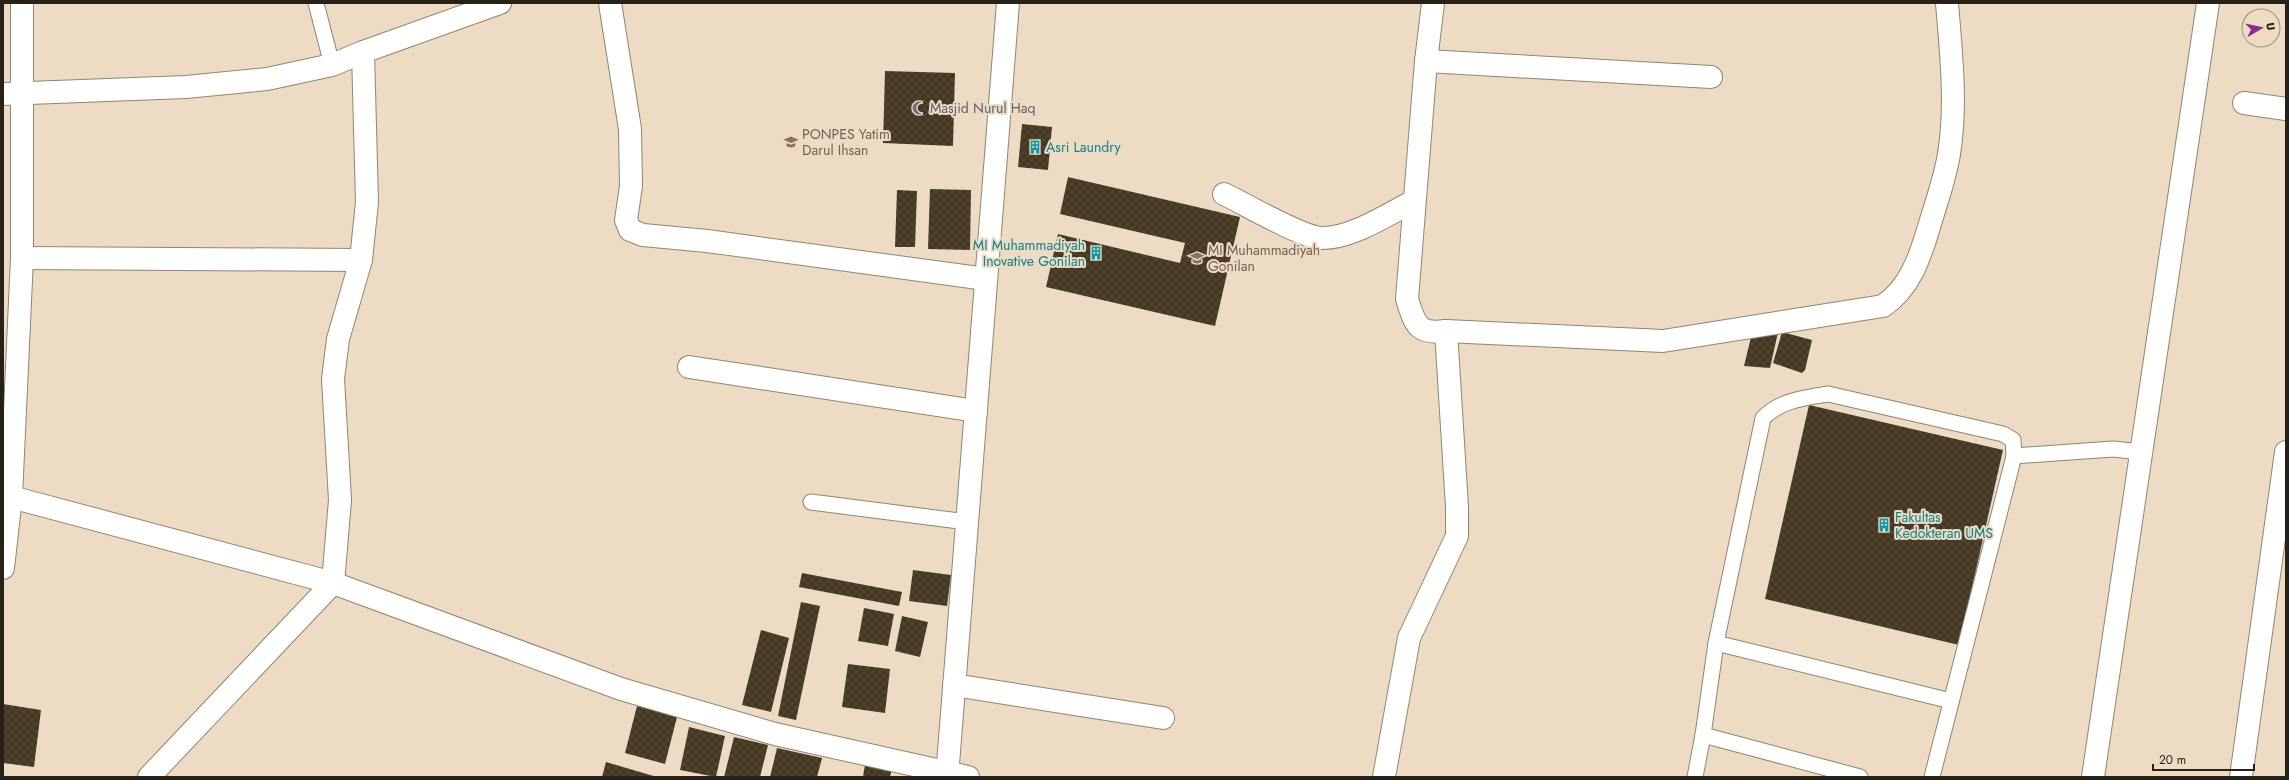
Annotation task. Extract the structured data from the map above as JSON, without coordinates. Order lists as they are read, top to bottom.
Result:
{
  "places": {
    "mosque": ["Masjid Nurul Haq"],
    "school or university": ["PONPES Yatim Darul Ihsan", "MI Muhammadiyah Gonilan"],
    "building": ["Asri Laundry", "MI Muhammadiyah Inovative Gonilan", "Fakultas Kedokteran UMS"]
  },
  "scale_bar": "20 m",
  "north": "right"
}
